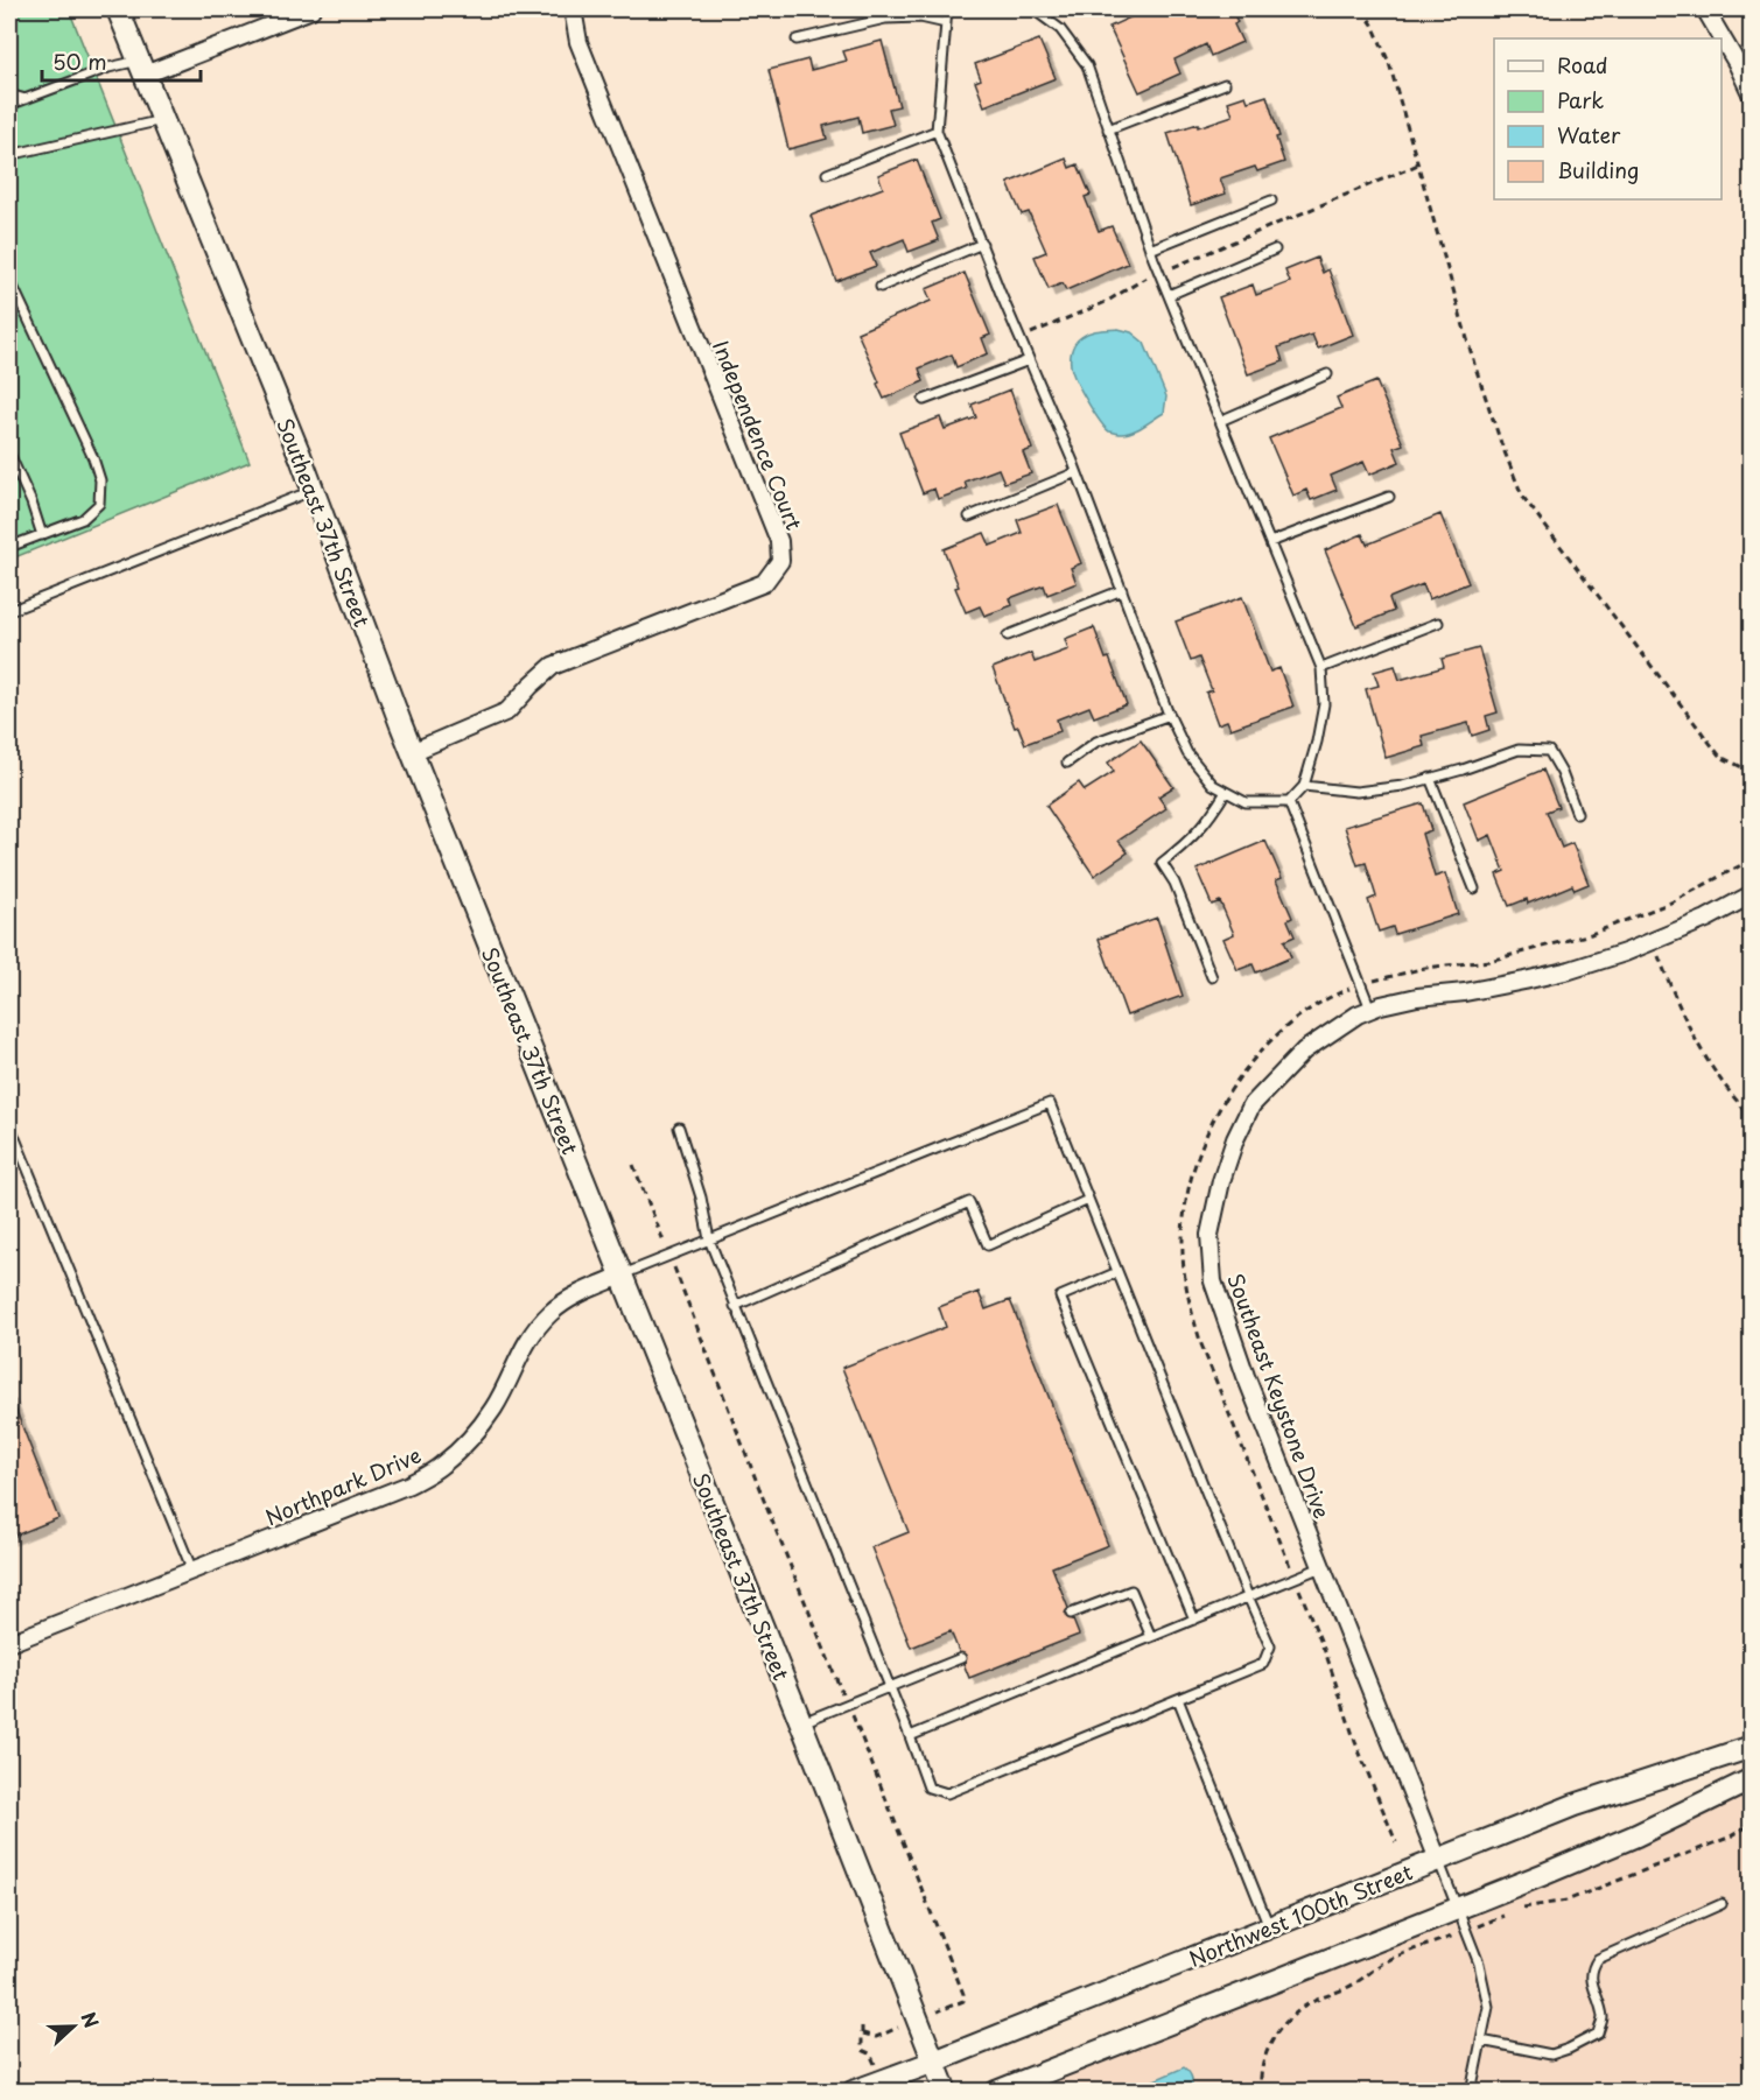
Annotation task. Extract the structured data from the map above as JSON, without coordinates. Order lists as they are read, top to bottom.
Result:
{
  "streets": {
    "street": [
      "Independence Court",
      "Southeast 37th Street",
      "Southeast Keystone Drive",
      "Northpark Drive",
      "Northwest 100th Street"
    ]
  },
  "crossings": [
    ["Independence Court", "Southeast 37th Street"],
    ["Southeast 37th Street", "Northpark Drive"],
    ["Southeast 37th Street", "Northwest 100th Street"],
    ["Southeast Keystone Drive", "Northwest 100th Street"]
  ],
  "legend": [
    "Road",
    "Park",
    "Water",
    "Building"
  ],
  "scale_bar": "50 m",
  "north": "right"
}
